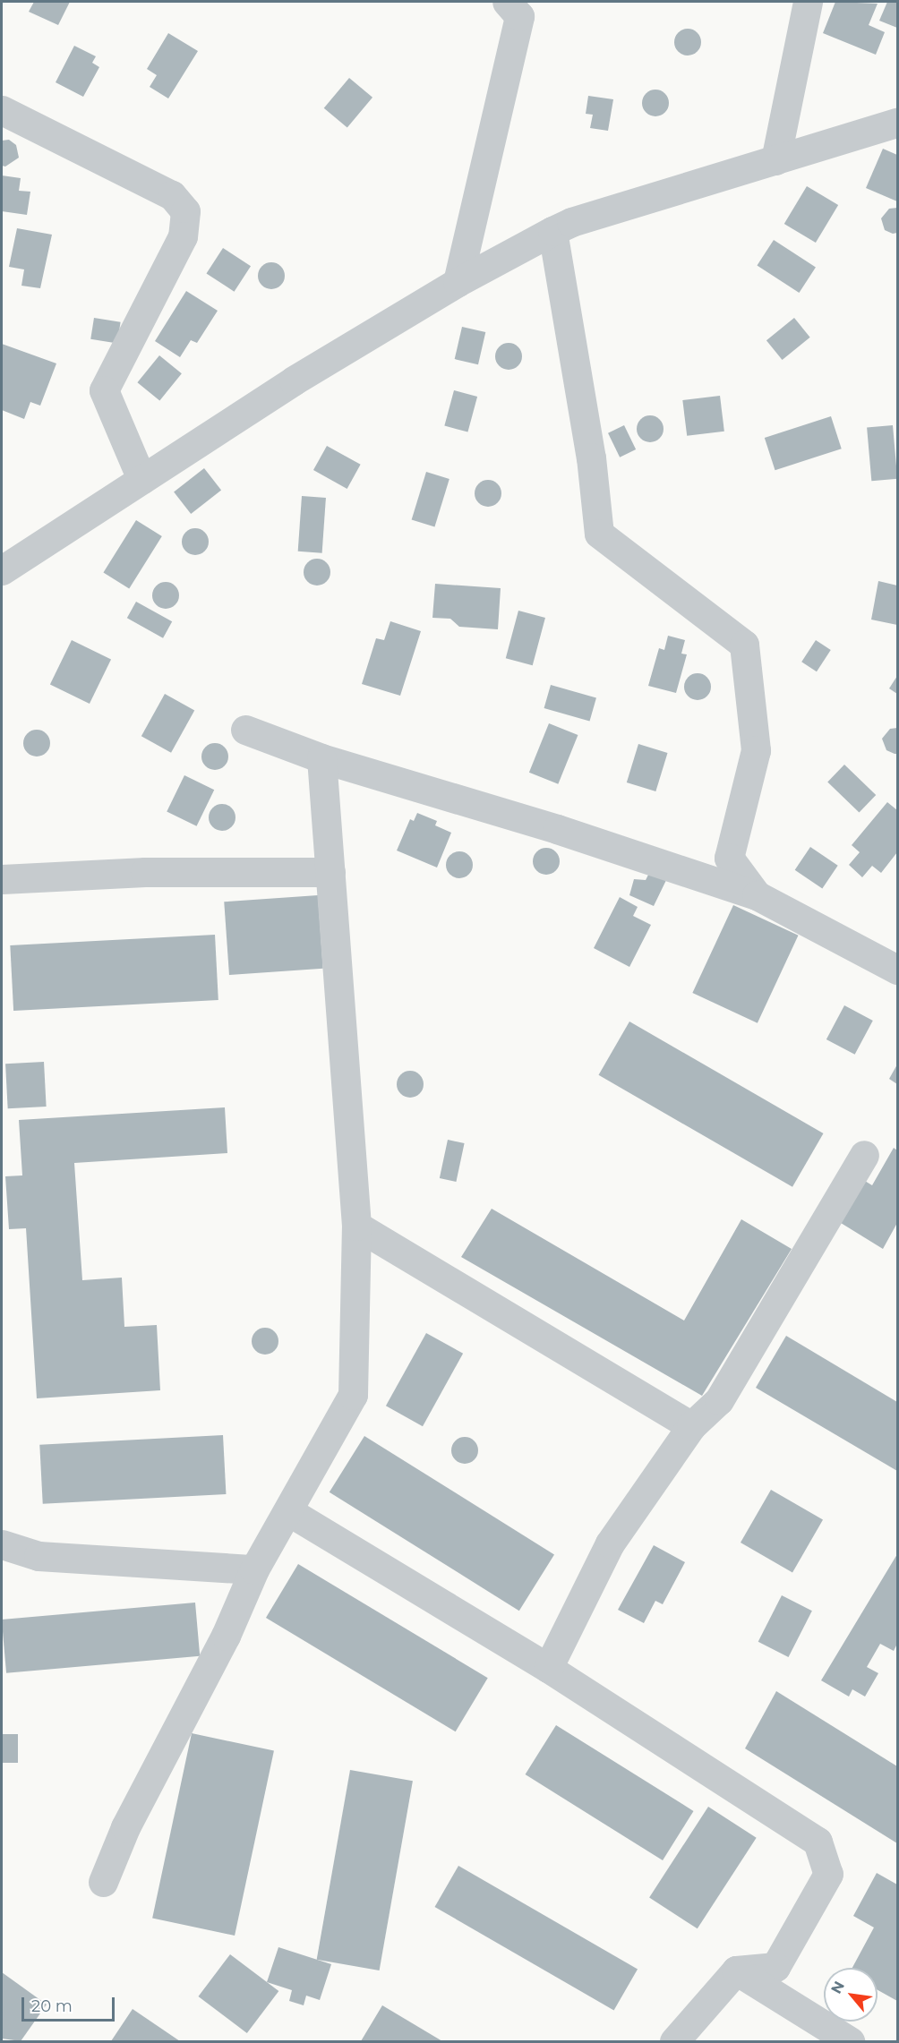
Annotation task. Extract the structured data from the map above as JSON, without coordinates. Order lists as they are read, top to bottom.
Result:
{
  "scale_bar": "20 m",
  "north": "top left"
}
